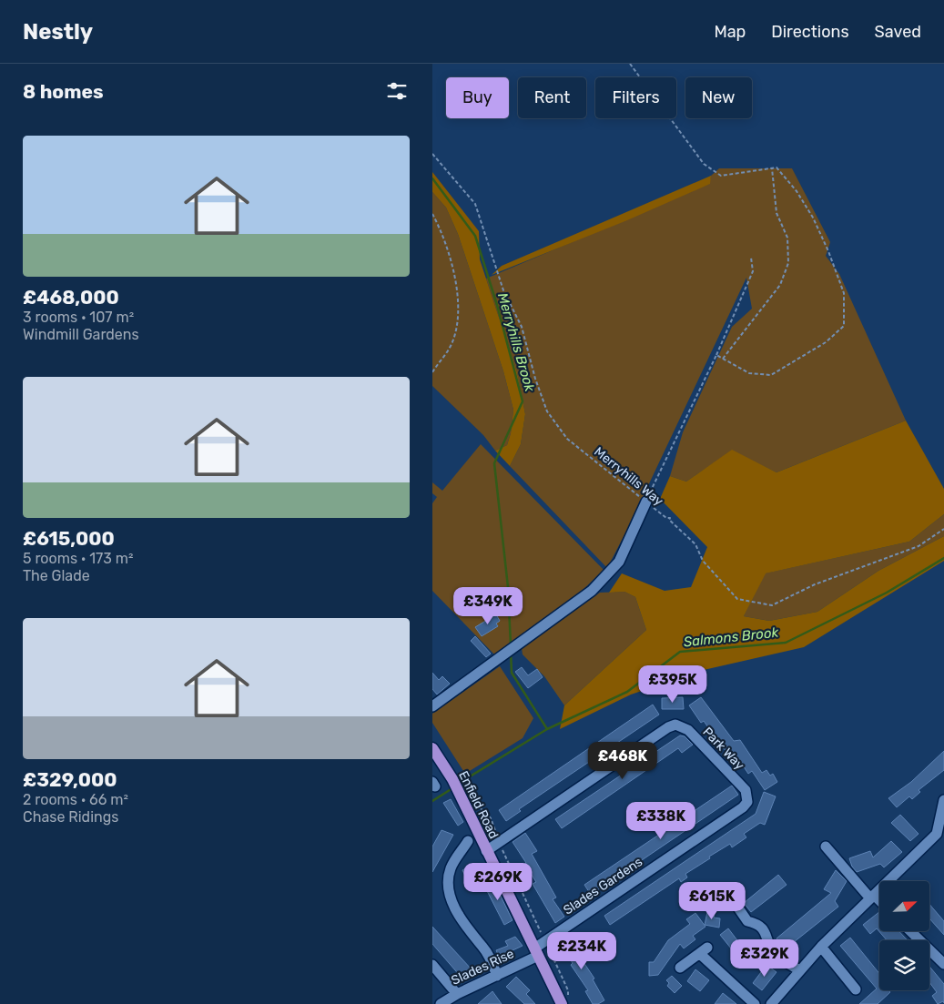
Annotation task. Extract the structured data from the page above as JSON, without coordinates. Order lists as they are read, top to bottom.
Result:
{
  "streets": {
    "main road": ["Enfield Road"],
    "street": ["Park Way", "Slades Gardens", "Slades Rise"],
    "path": ["Merryhills Way"]
  },
  "crossings": [
    ["Park Way", "Slades Gardens"],
    ["Enfield Road", "Slades Gardens"],
    ["Enfield Road", "Slades Rise"],
    ["Slades Gardens", "Slades Rise"]
  ],
  "water": ["Merryhills Brook", "Salmons Brook"],
  "north": "top right",
  "page": {
    "header": "Nestly",
    "nav": ["Map", "Directions", "Saved"],
    "heading": "8 homes",
    "chip": [
      "Buy",
      "Rent",
      "Filters",
      "New"
    ],
    "list": [
      {
        "name": "£468,000",
        "note": "3 rooms · 107 m² · Windmill Gardens"
      },
      {
        "name": "£615,000",
        "note": "5 rooms · 173 m² · The Glade"
      },
      {
        "name": "£329,000",
        "note": "2 rooms · 66 m² · Chase Ridings"
      }
    ],
    "price": [
      "£349K",
      "£395K",
      "£468K",
      "£338K",
      "£269K",
      "£615K",
      "£234K",
      "£329K"
    ]
  }
}
